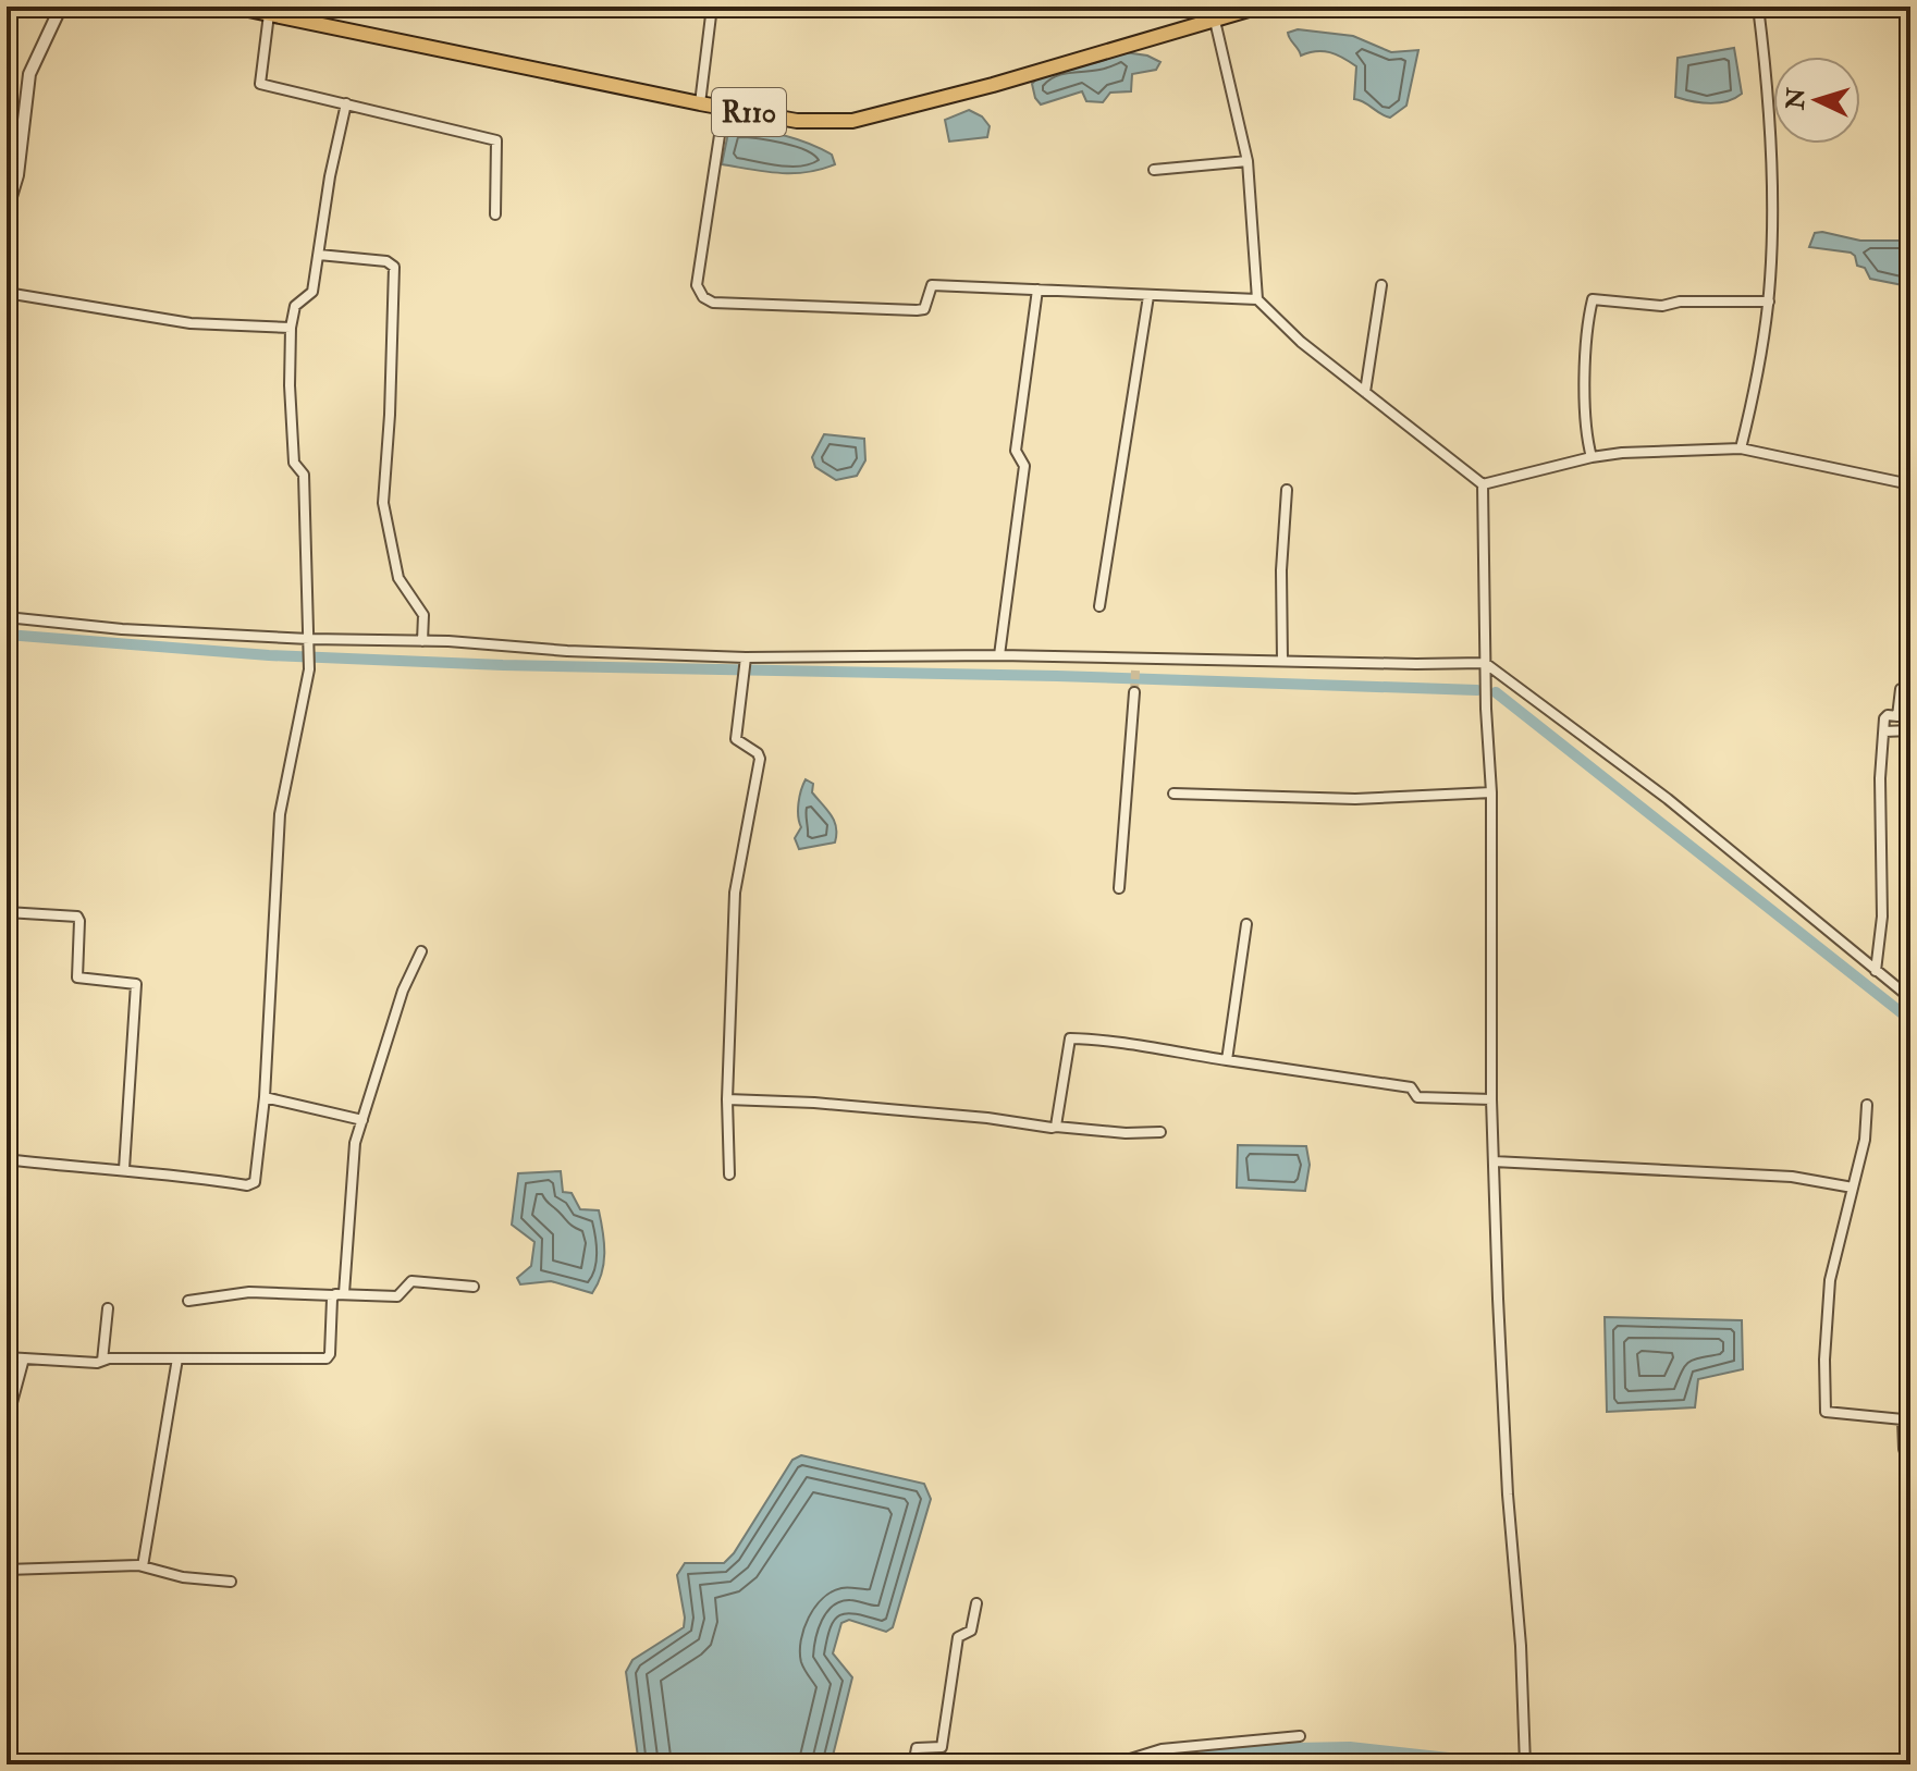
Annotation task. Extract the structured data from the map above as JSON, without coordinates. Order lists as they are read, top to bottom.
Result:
{
  "streets": {
    "main road": ["R110"]
  },
  "north": "left"
}
